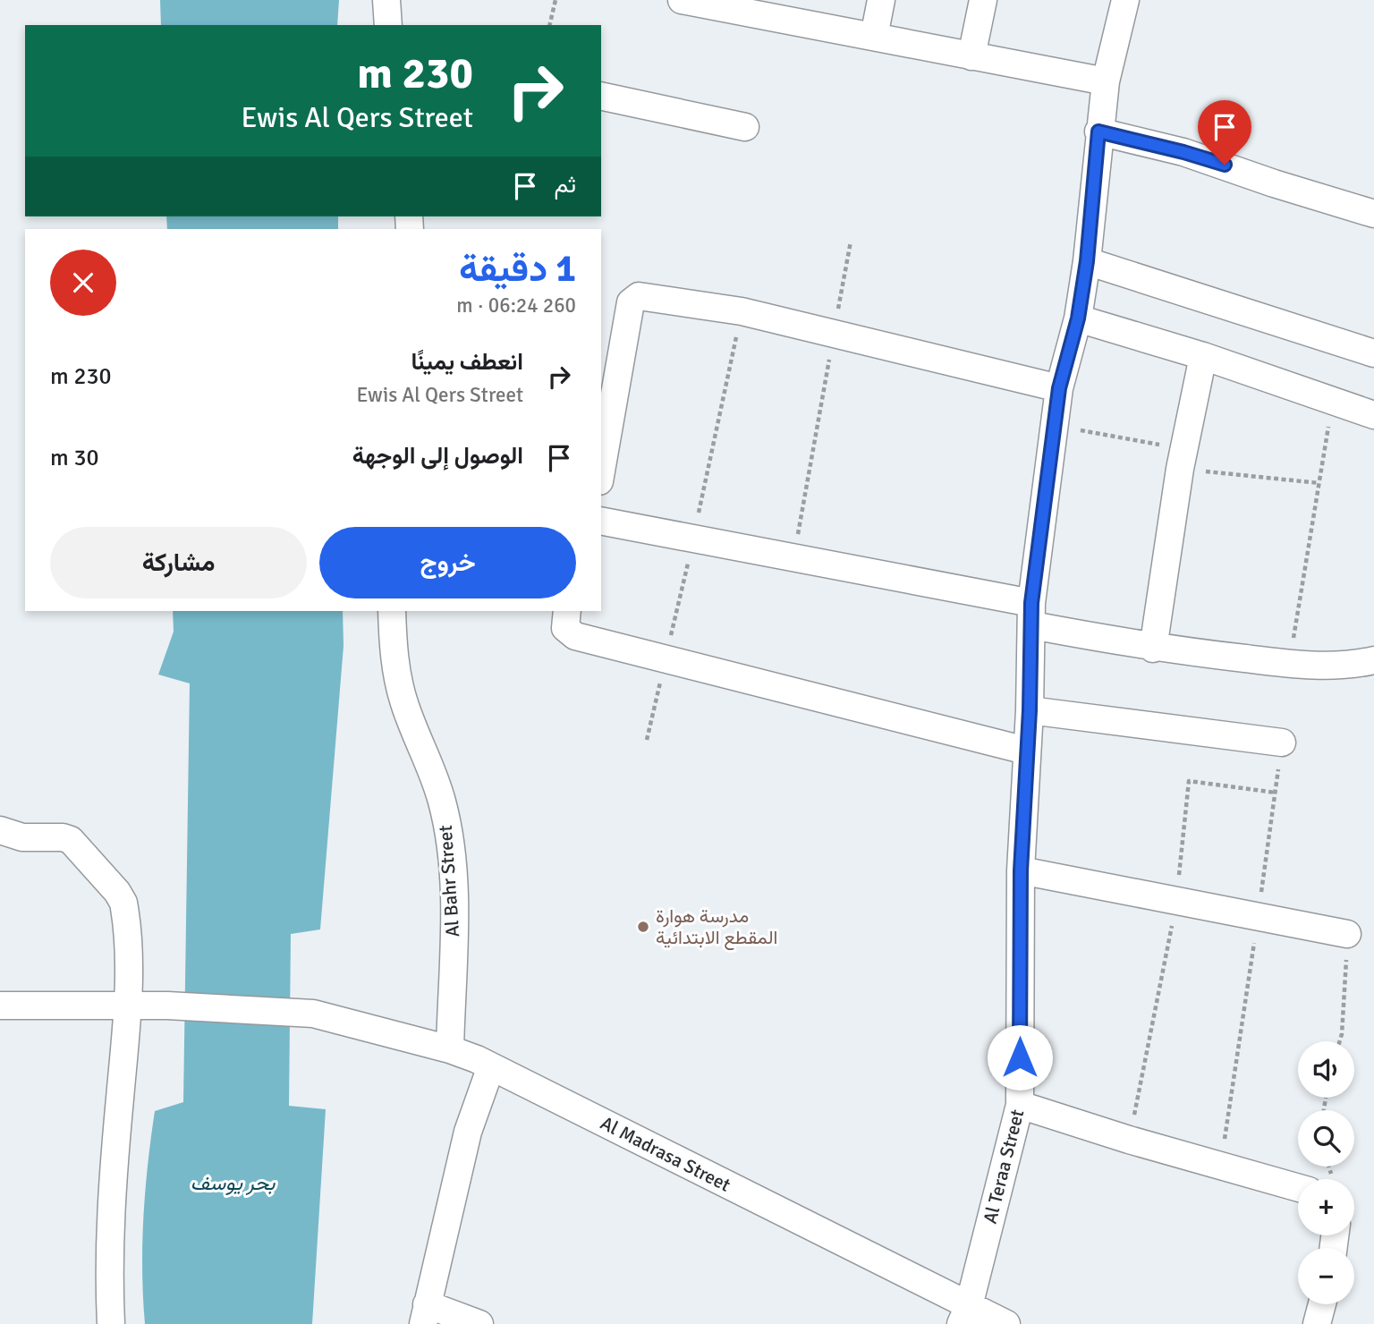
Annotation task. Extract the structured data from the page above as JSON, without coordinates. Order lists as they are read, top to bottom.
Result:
{
  "streets": {
    "street": ["Al Bahr Street", "Al Madrasa Street", "Al Teraa Street"]
  },
  "crossings": [
    ["Al Bahr Street", "Al Madrasa Street"],
    ["Al Madrasa Street", "Al Teraa Street"]
  ],
  "water": ["بحر يوسف"],
  "places": ["مدرسة هوارة المقطع اﻻبتدائية"],
  "page": {
    "turn": ["230 m", "Ewis Al Qers Street"],
    "then": "ثم",
    "heading": ["1 دقيقة", "260 m · 06:24"],
    "list": [
      {
        "name": "انعطف يمينًا",
        "note": "Ewis Al Qers Street",
        "value": "230 m"
      },
      {
        "name": "الوصول إلى الوجهة",
        "value": "30 m"
      }
    ],
    "buttons": ["خروج", "مشاركة"],
    "map_buttons": ["+", "−"]
  }
}
